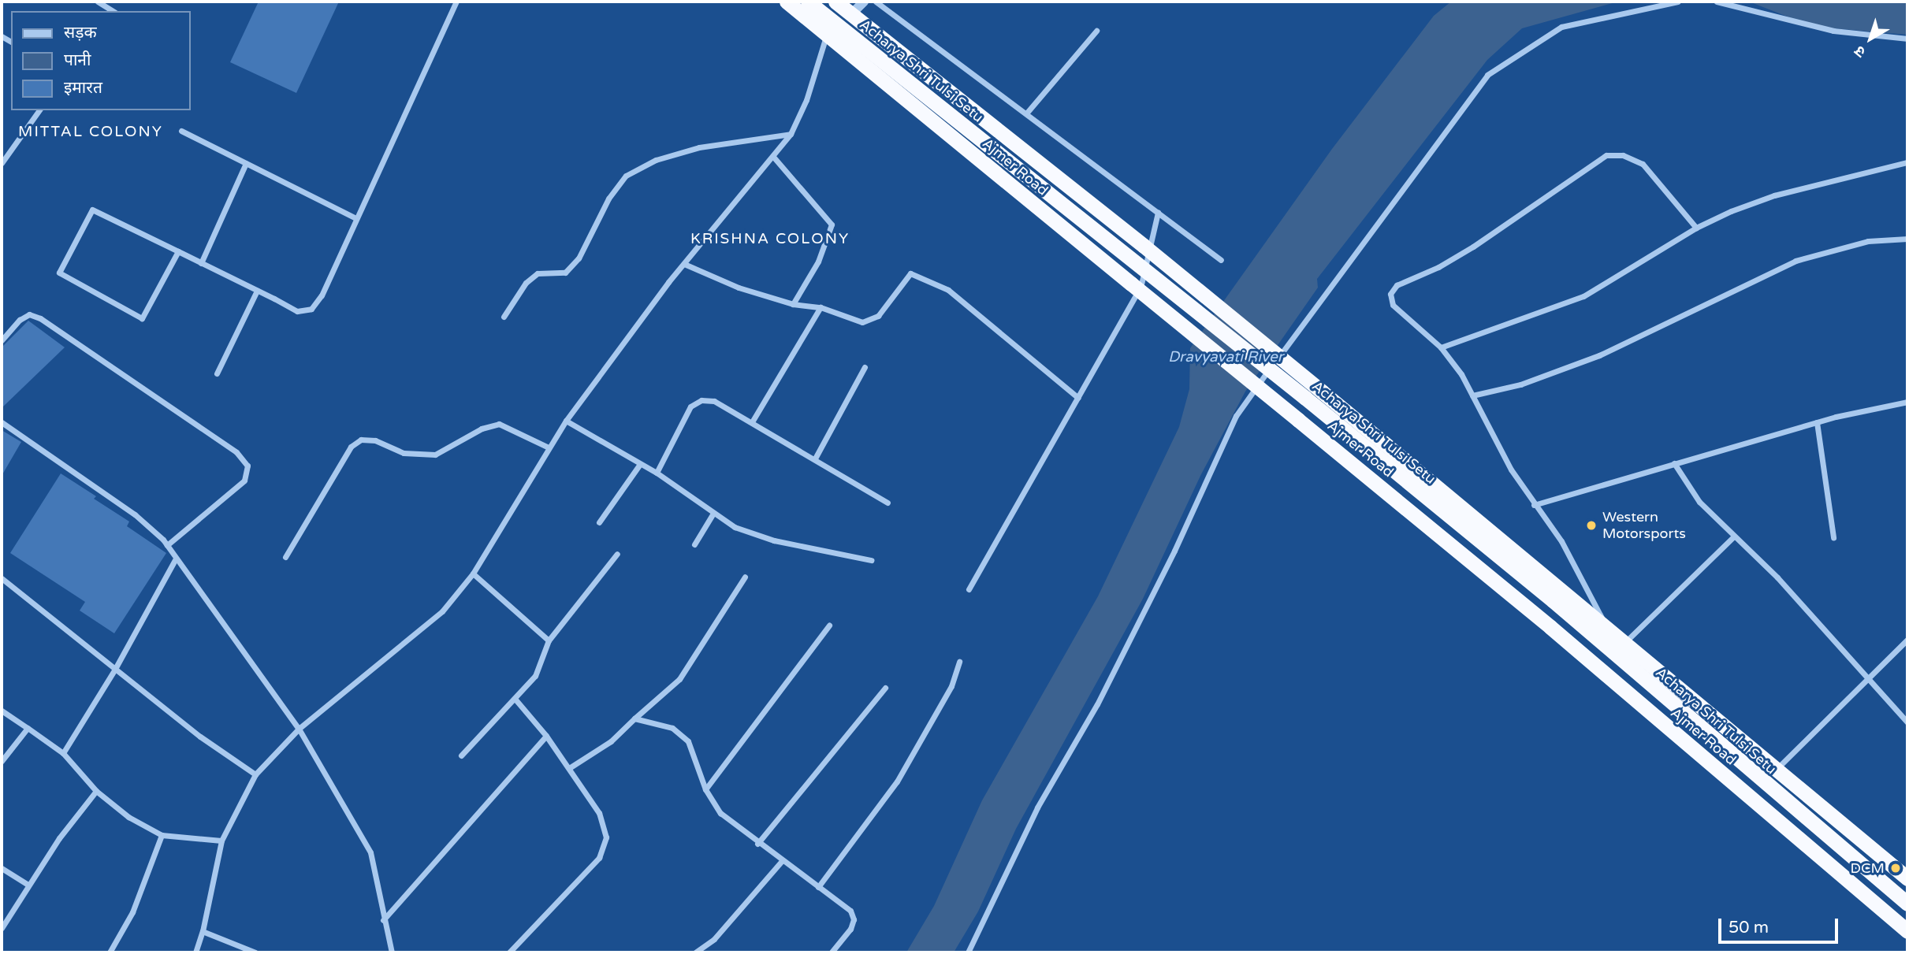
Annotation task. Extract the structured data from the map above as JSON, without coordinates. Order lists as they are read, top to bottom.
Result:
{
  "streets": {
    "highway": ["Acharya Shri Tulsi Setu", "Ajmer Road"]
  },
  "districts": ["MITTAL COLONY", "KRISHNA COLONY"],
  "water": ["Dravyavati River"],
  "places": ["Western Motorsports", "DCM"],
  "legend": ["सड़क", "पानी", "इमारत"],
  "scale_bar": "50 m",
  "north": "bottom left"
}
